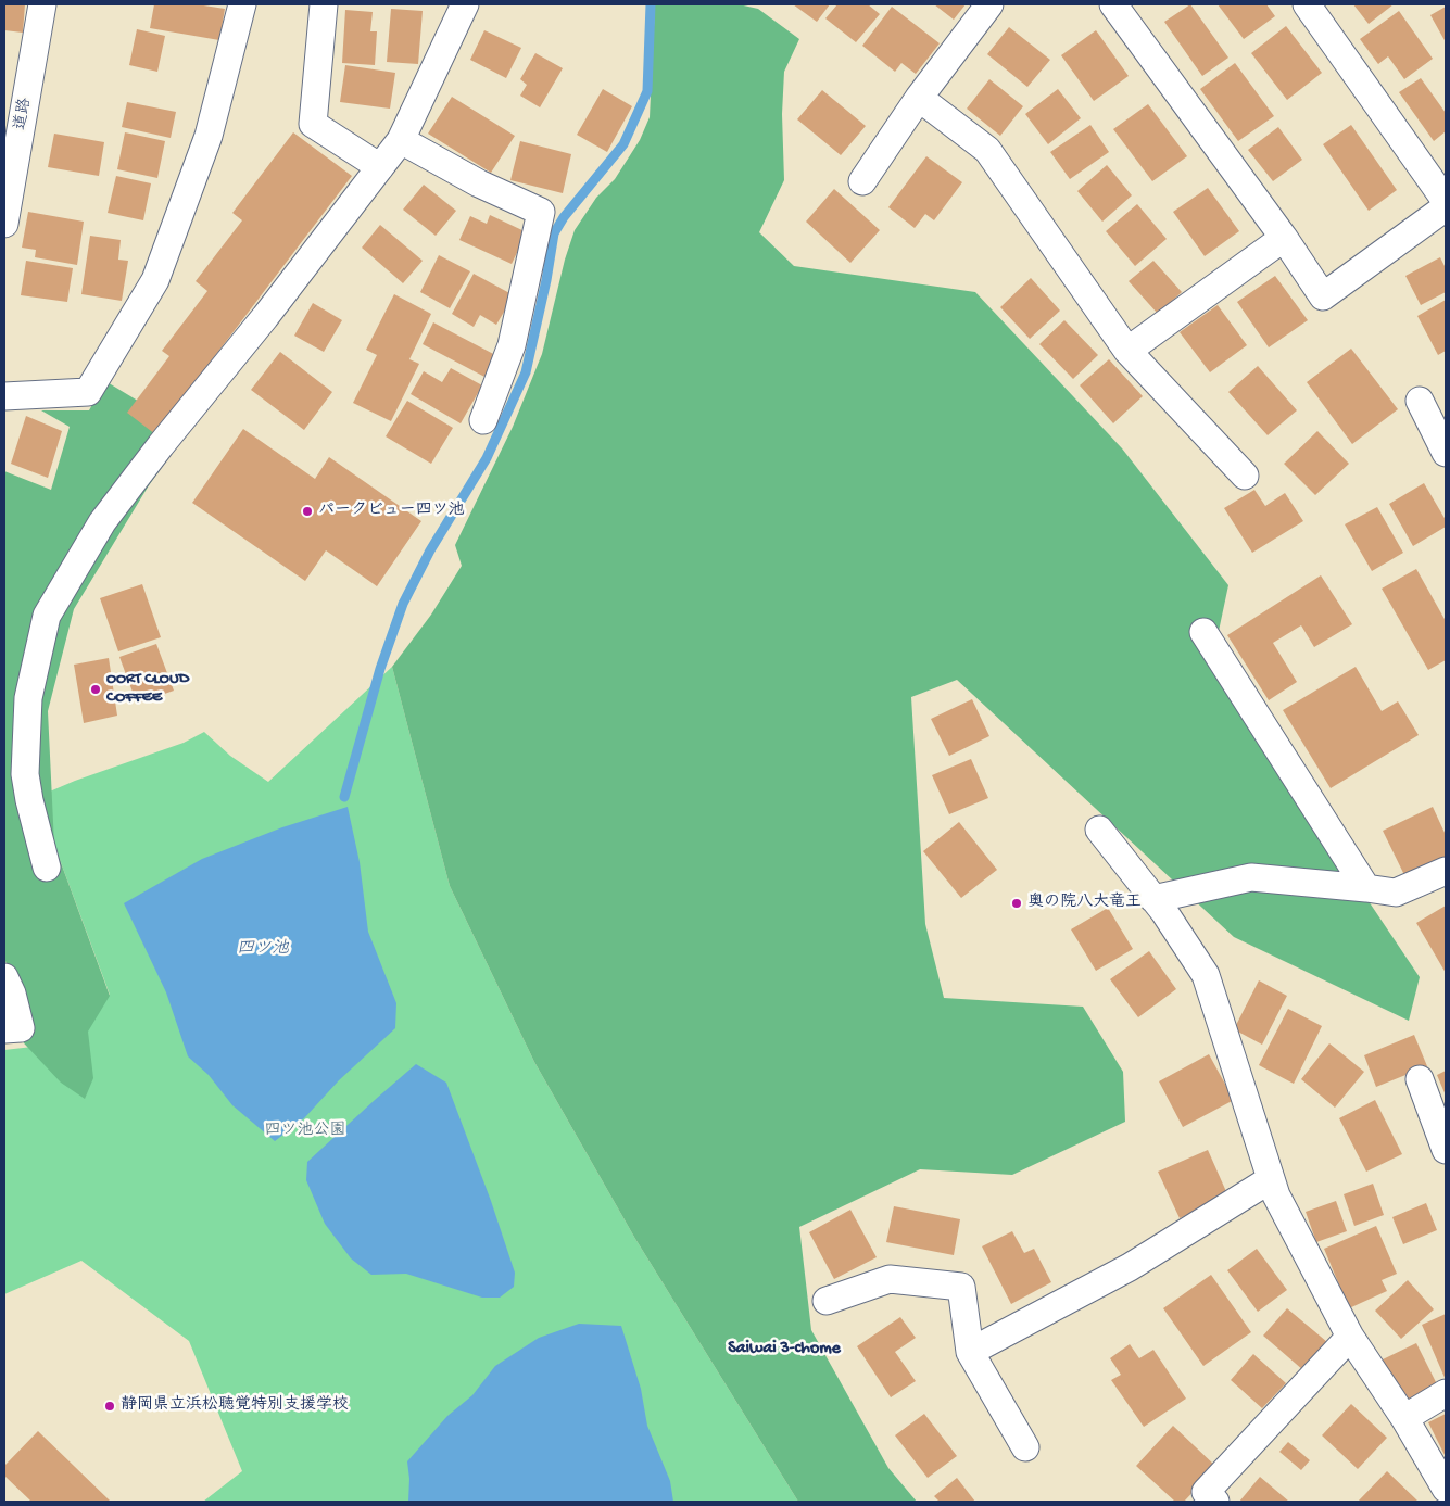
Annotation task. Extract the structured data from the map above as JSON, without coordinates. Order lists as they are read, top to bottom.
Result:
{
  "streets": {
    "street": ["道路"]
  },
  "districts": ["Saiwai 3-chome"],
  "water": ["四ツ池"],
  "parks": ["四ツ池公園"],
  "places": [
    "パークビュー四ツ池",
    "OORT CLOUD COFFEE",
    "奥の院八大竜王",
    "静岡県立浜松聴覚特別支援学校"
  ]
}
